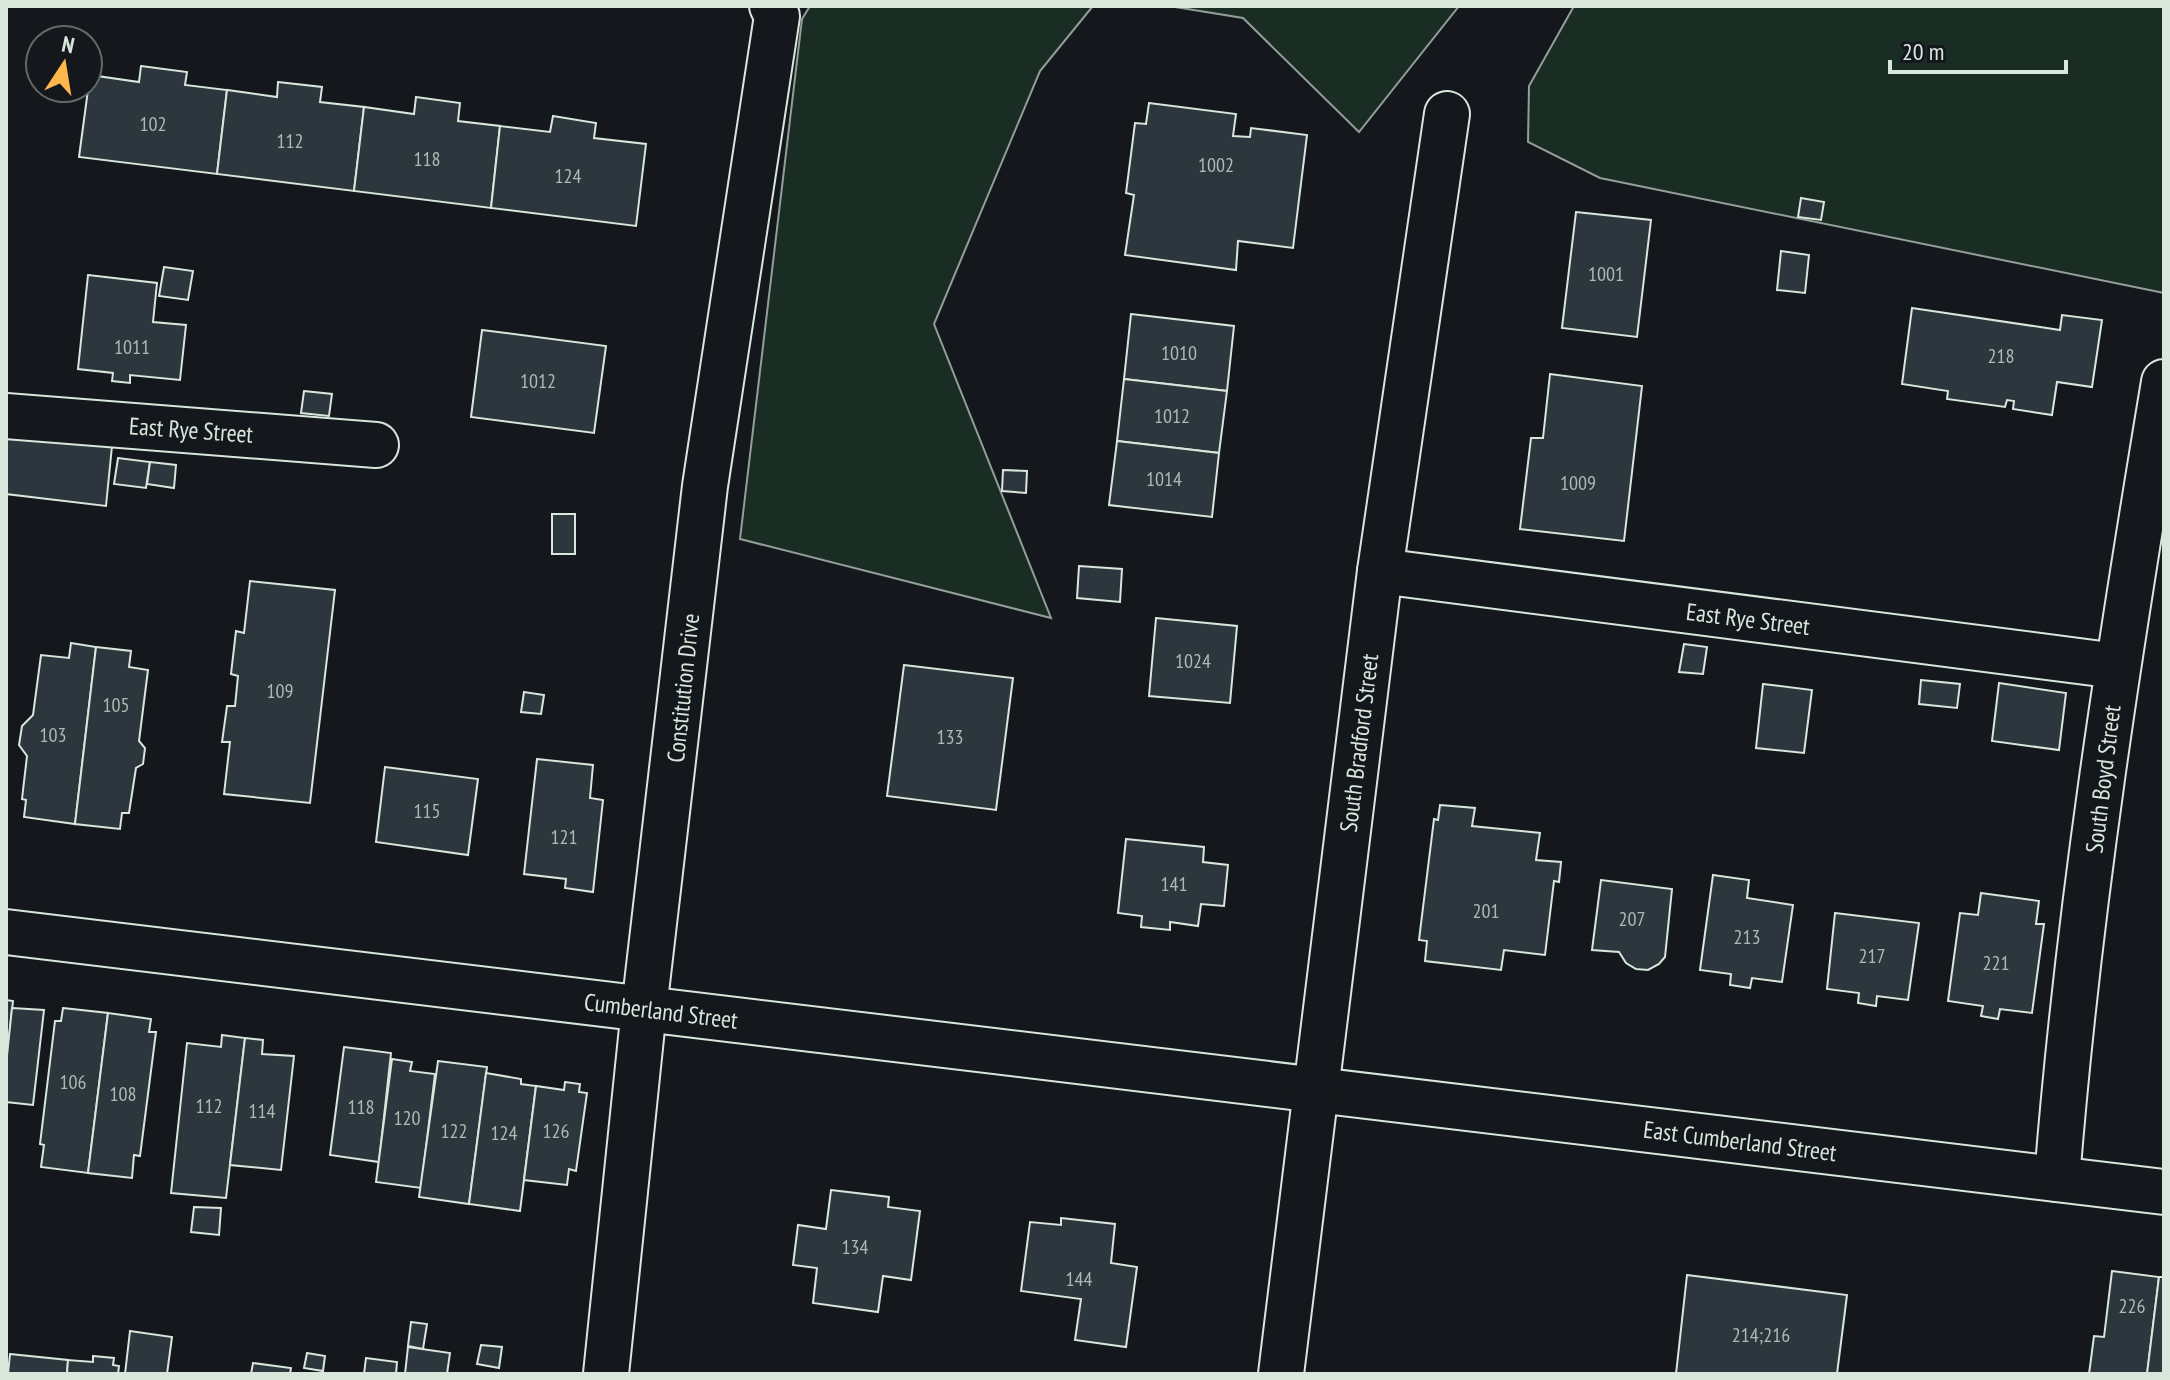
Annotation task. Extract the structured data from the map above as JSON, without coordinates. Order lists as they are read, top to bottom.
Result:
{
  "streets": {
    "street": [
      "East Rye Street",
      "Constitution Drive",
      "South Bradford Street",
      "South Boyd Street",
      "Cumberland Street",
      "East Cumberland Street"
    ]
  },
  "crossings": [
    ["East Rye Street", "South Bradford Street"],
    ["East Rye Street", "South Boyd Street"],
    ["Constitution Drive", "Cumberland Street"],
    ["South Bradford Street", "Cumberland Street"],
    ["South Bradford Street", "East Cumberland Street"],
    ["South Boyd Street", "East Cumberland Street"],
    ["Cumberland Street", "East Cumberland Street"]
  ],
  "house_numbers": [
    "102",
    "112",
    "118",
    "1002",
    "124",
    "1001",
    "1011",
    "1010",
    "218",
    "1012",
    "1012",
    "1014",
    "1009",
    "1024",
    "109",
    "105",
    "103",
    "133",
    "115",
    "121",
    "141",
    "201",
    "207",
    "213",
    "217",
    "221",
    "106",
    "108",
    "112",
    "118",
    "114",
    "120",
    "122",
    "126",
    "124",
    "134",
    "144",
    "226",
    "214;216"
  ],
  "scale_bar": "20 m",
  "north": "top"
}
